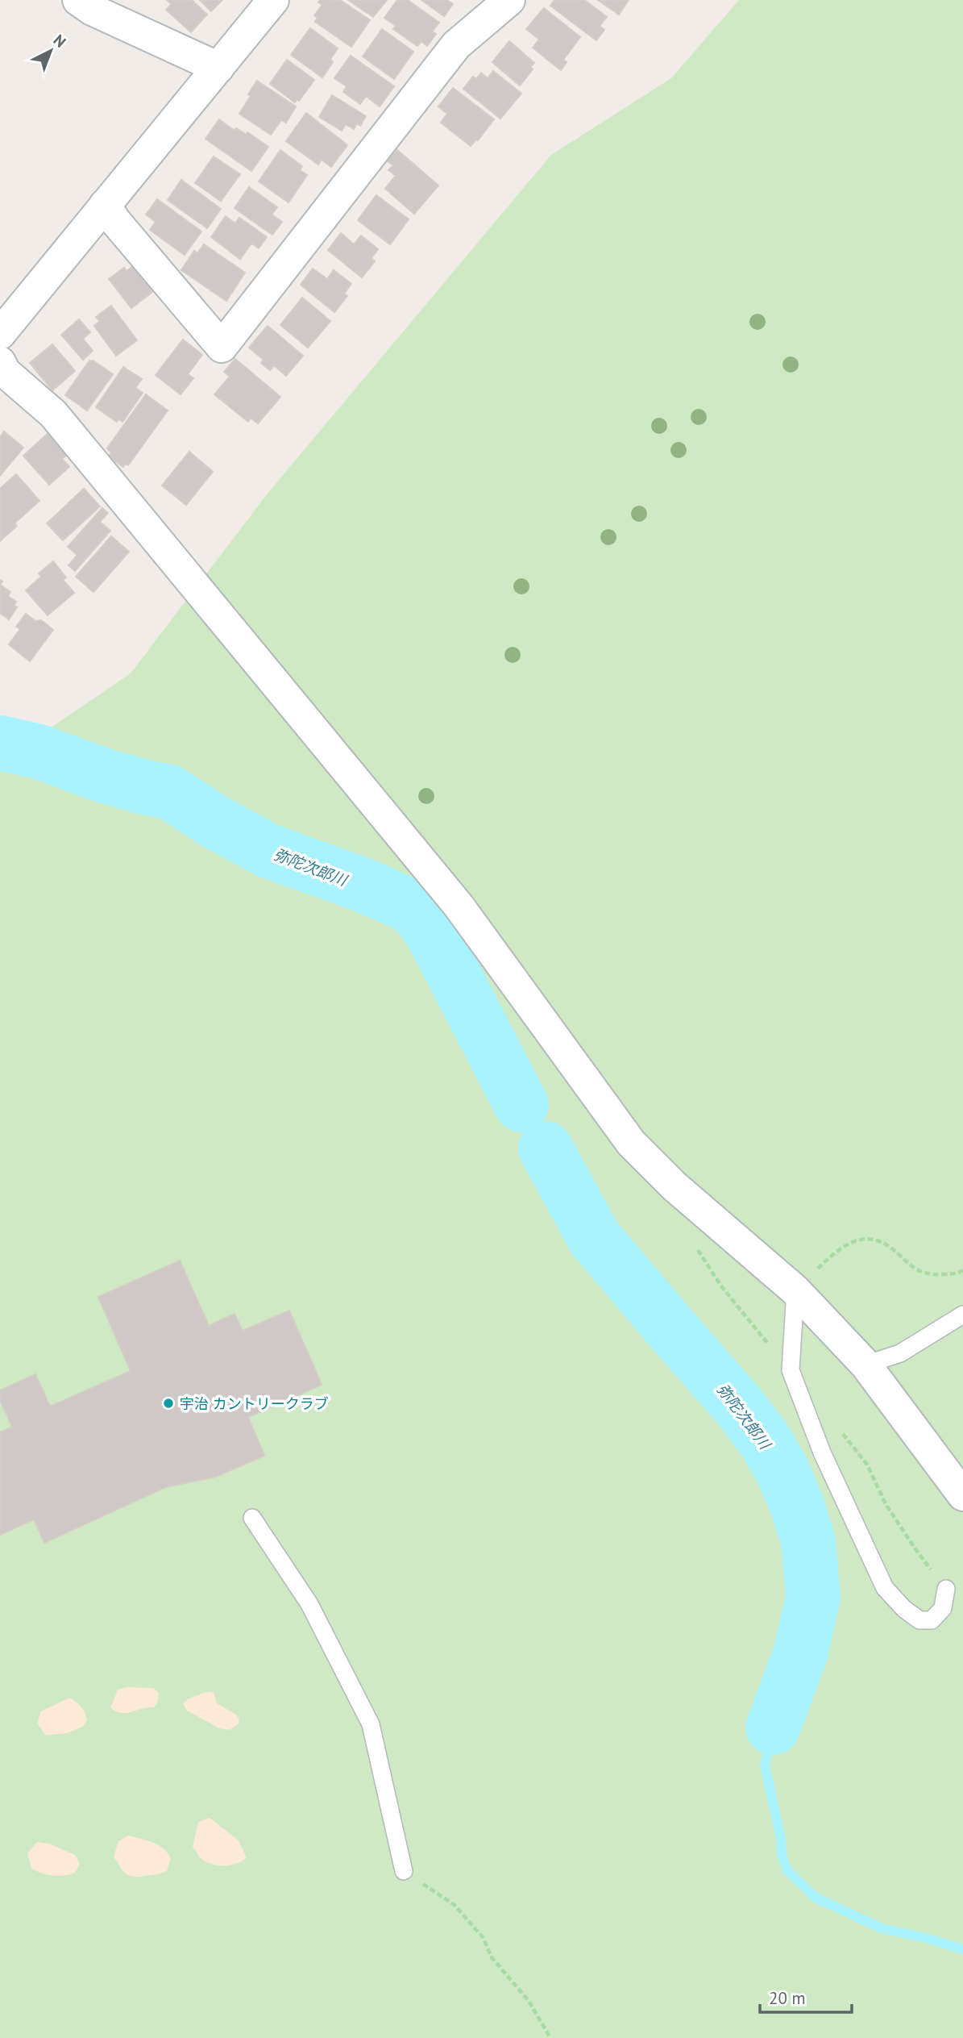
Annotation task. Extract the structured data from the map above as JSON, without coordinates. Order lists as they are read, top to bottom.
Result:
{
  "water": ["弥陀次郎川"],
  "places": ["宇治 カントリークラブ"],
  "scale_bar": "20 m",
  "north": "top right"
}
